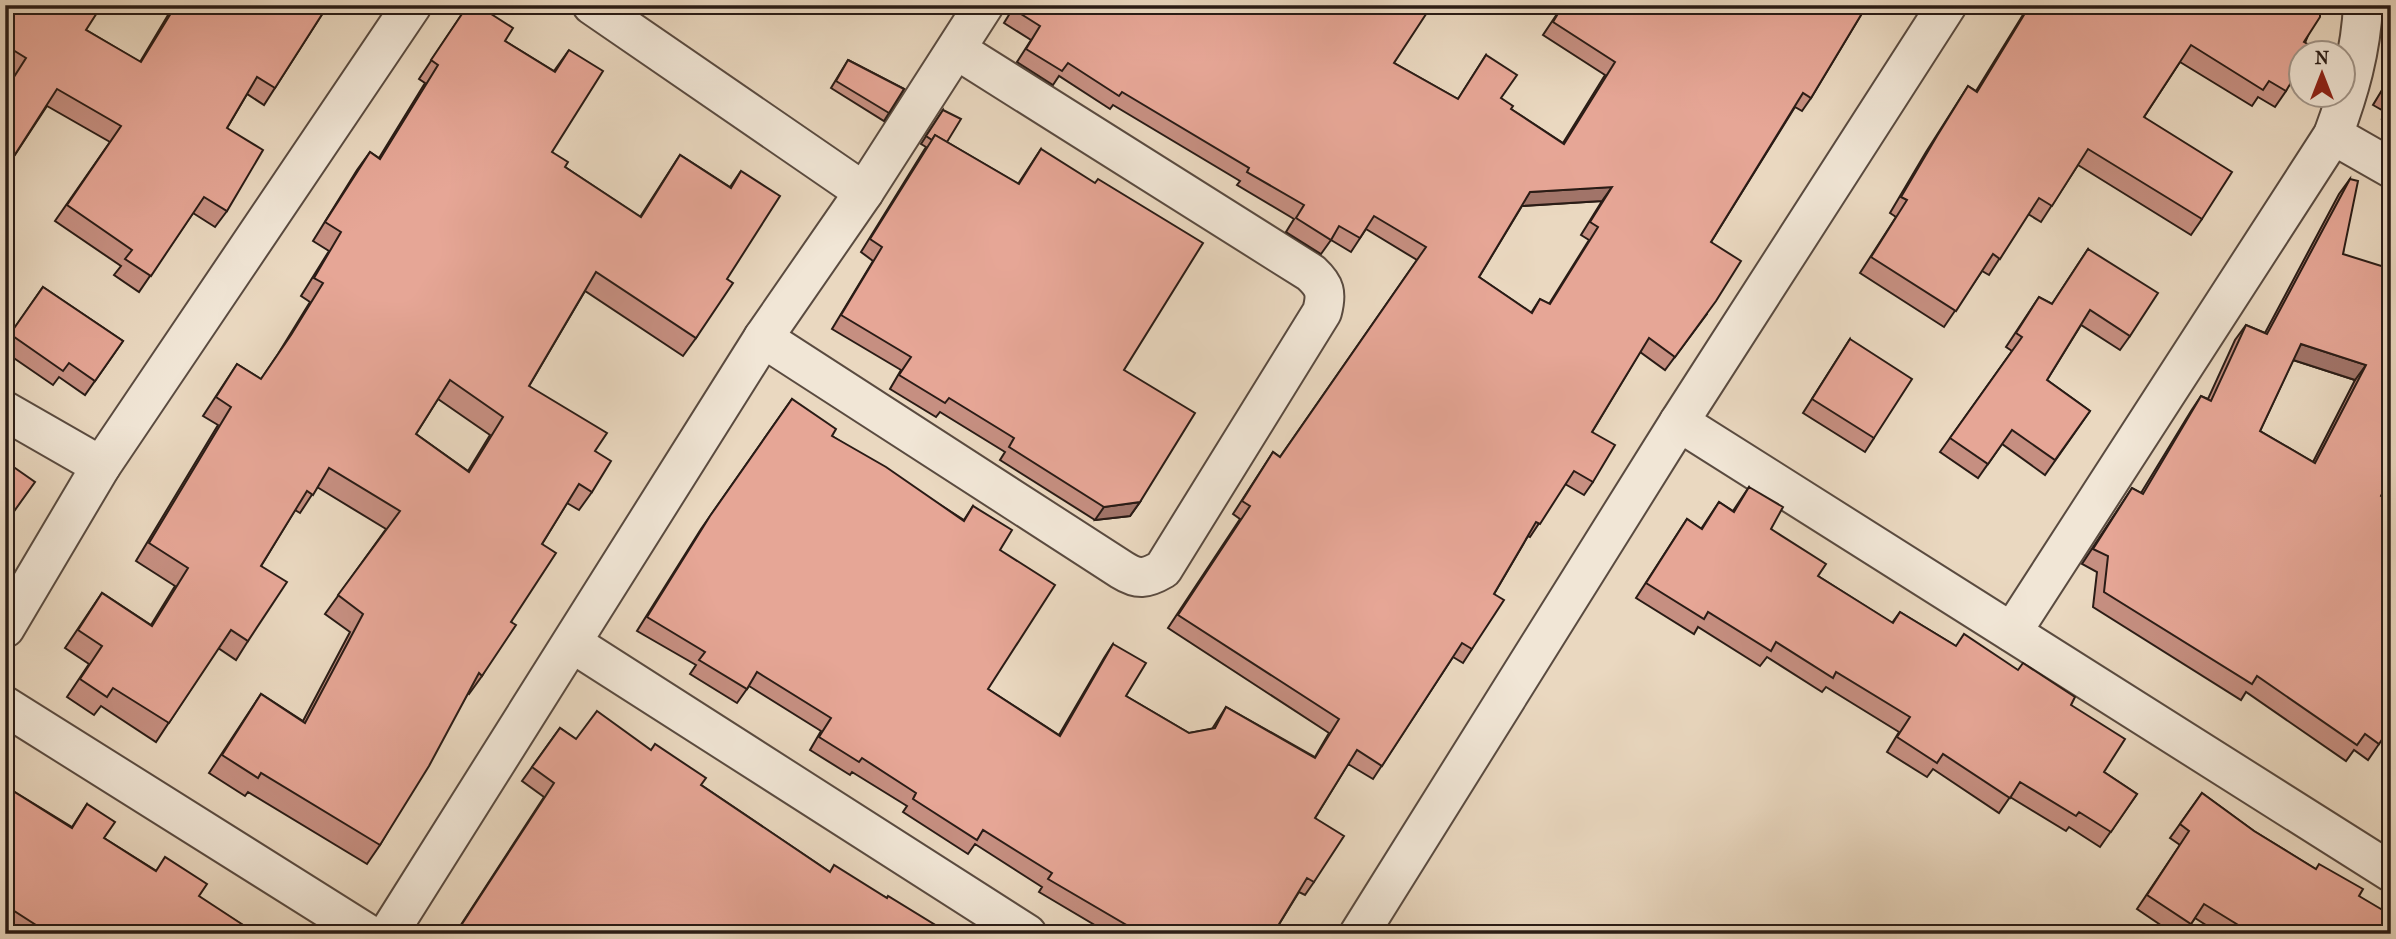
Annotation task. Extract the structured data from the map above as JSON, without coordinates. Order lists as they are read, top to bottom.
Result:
{
  "north": "top"
}
